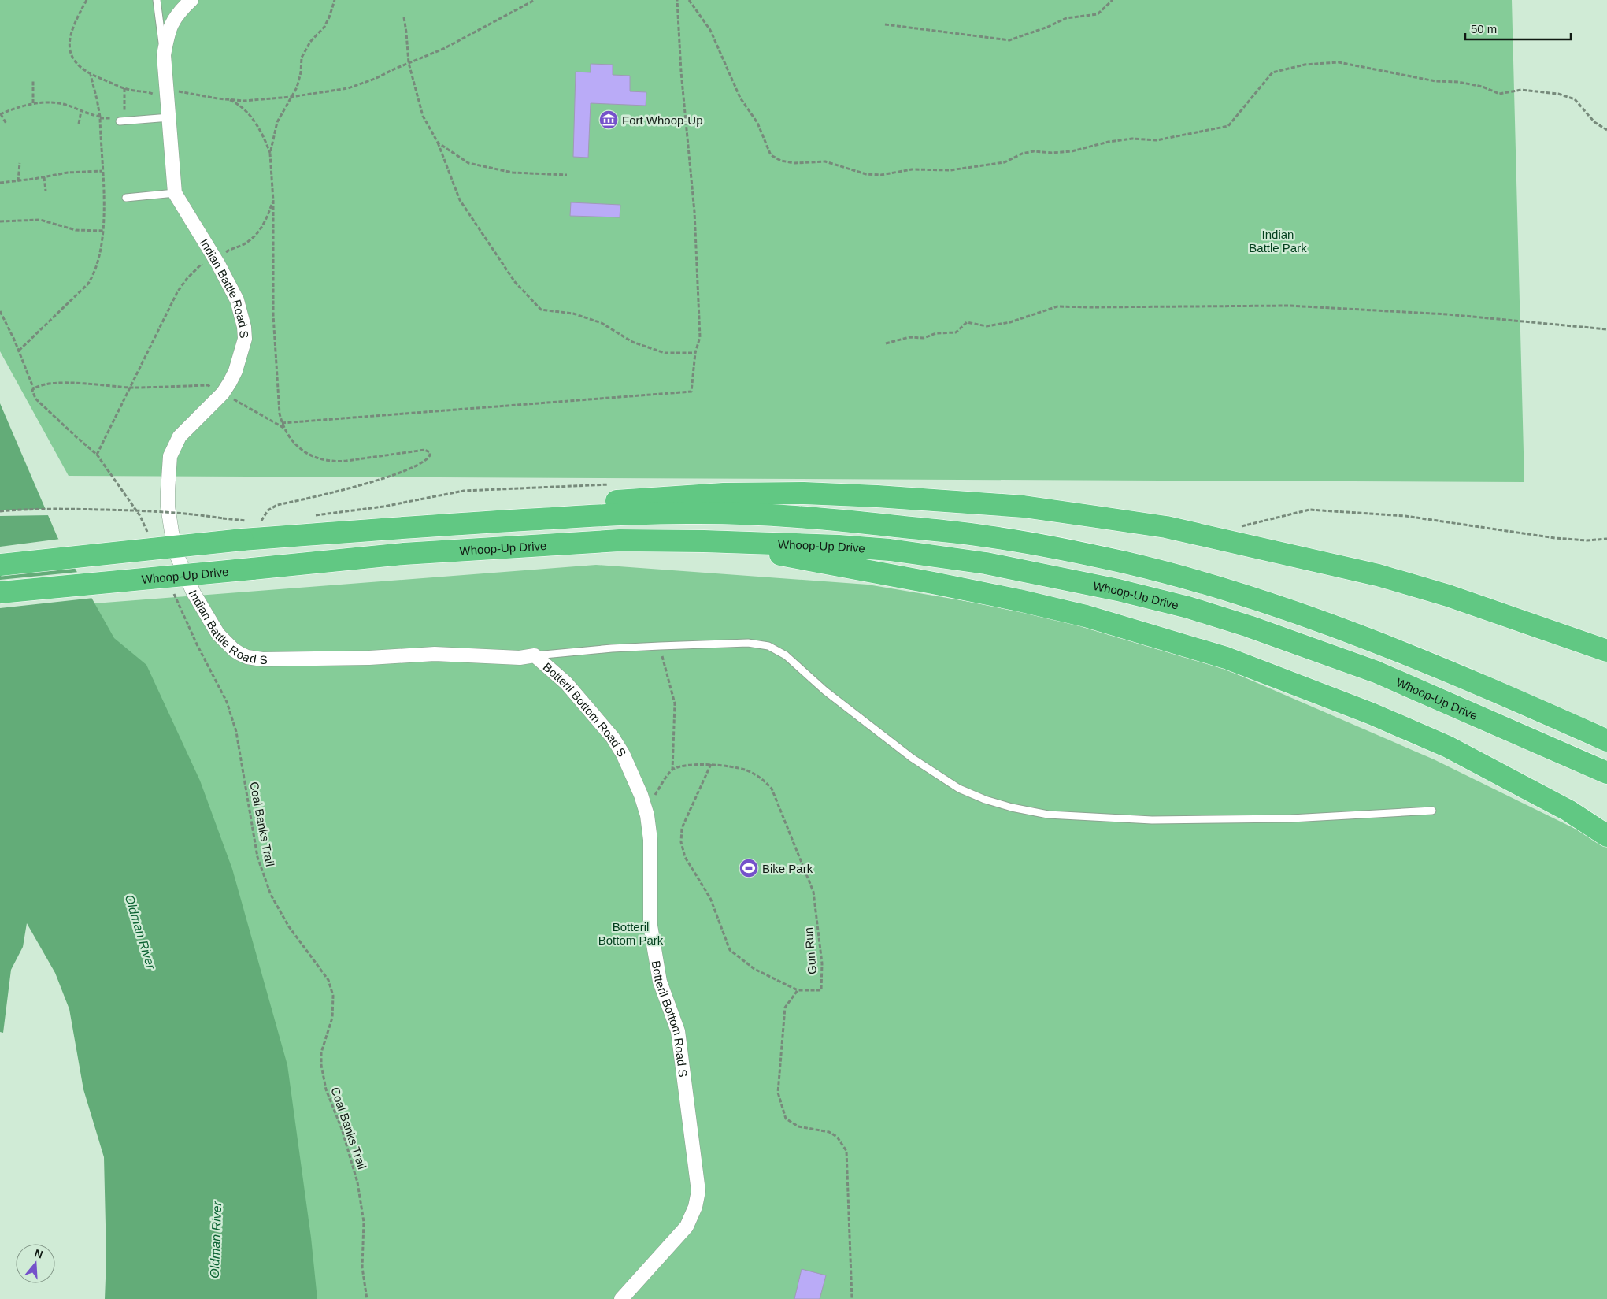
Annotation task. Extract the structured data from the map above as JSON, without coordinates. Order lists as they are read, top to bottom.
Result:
{
  "streets": {
    "highway": ["Whoop-Up Drive"],
    "street": ["Indian Battle Road S", "Botteril Bottom Road S"],
    "path": ["Coal Banks Trail", "Gun Run"]
  },
  "crossings": [
    ["Indian Battle Road S", "Botteril Bottom Road S"]
  ],
  "water": ["Oldman River"],
  "parks": ["Indian Battle Park", "Botteril Bottom Park"],
  "places": {
    "museum": ["Fort Whoop-Up"],
    "sports": ["Bike Park"]
  },
  "scale_bar": "50 m",
  "north": "top"
}
